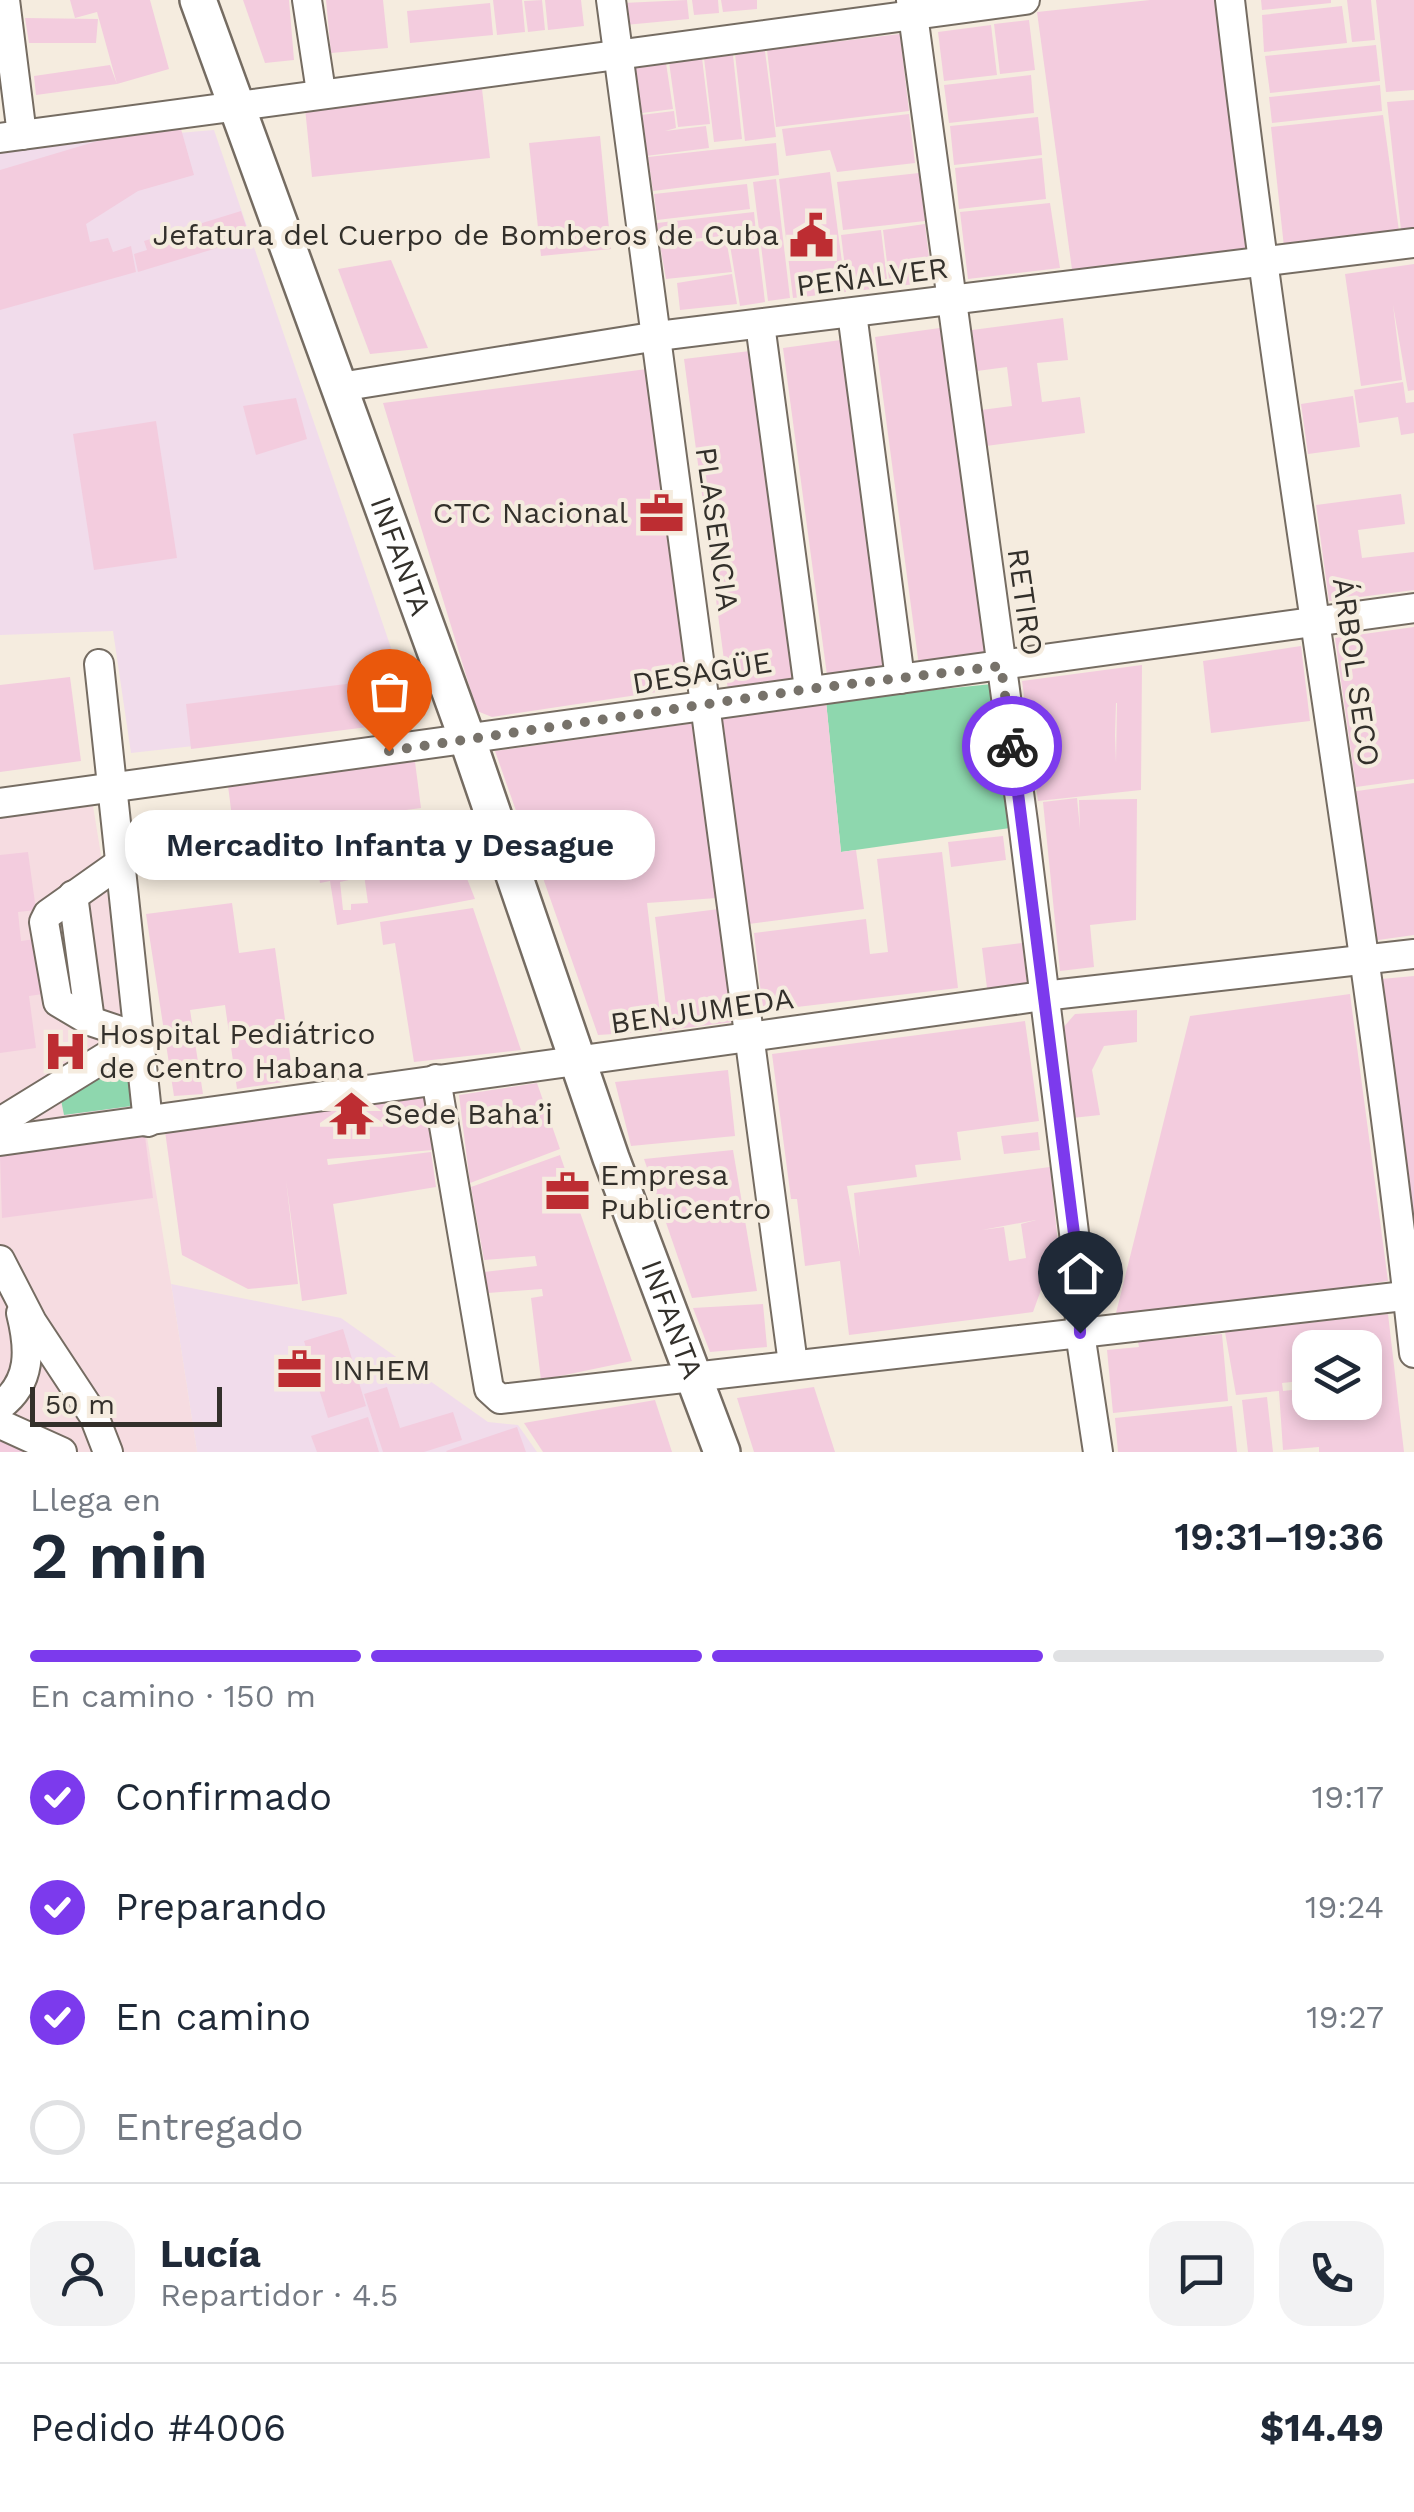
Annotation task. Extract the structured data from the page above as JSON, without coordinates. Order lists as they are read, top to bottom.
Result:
{
  "streets": {
    "main road": ["INFANTA"],
    "street": [
      "PEÑALVER",
      "PLASENCIA",
      "RETIRO",
      "ÁRBOL SECO",
      "DESAGÜE",
      "BENJUMEDA"
    ]
  },
  "crossings": [
    ["PEÑALVER", "PLASENCIA"],
    ["PEÑALVER", "INFANTA"],
    ["PEÑALVER", "RETIRO"],
    ["PEÑALVER", "ÁRBOL SECO"],
    ["PLASENCIA", "DESAGÜE"],
    ["PLASENCIA", "BENJUMEDA"],
    ["INFANTA", "DESAGÜE"],
    ["INFANTA", "BENJUMEDA"],
    ["RETIRO", "DESAGÜE"],
    ["RETIRO", "BENJUMEDA"],
    ["ÁRBOL SECO", "DESAGÜE"],
    ["ÁRBOL SECO", "BENJUMEDA"]
  ],
  "places": {
    "public building": ["Jefatura del Cuerpo de Bomberos de Cuba"],
    "office": ["CTC Nacional", "Empresa PubliCentro", "INHEM"],
    "other": ["Mercadito Infanta y Desague"],
    "hospital": ["Hospital Pediátrico de Centro Habana"],
    "temple": ["Sede Baha’i"]
  },
  "scale_bar": "50 m",
  "page": {
    "bubble": "Mercadito Infanta y Desague",
    "scale": "50 m",
    "heading": ["2 min", "Llega en", "19:31–19:36"],
    "panel": [
      "Lucía",
      "Repartidor · 4.5",
      "Pedido #4006",
      "$14.49"
    ],
    "bar": "En camino · 150 m",
    "list": [
      ["Confirmado", "19:17"],
      ["Preparando", "19:24"],
      ["En camino", "19:27"],
      "Entregado"
    ]
  }
}
